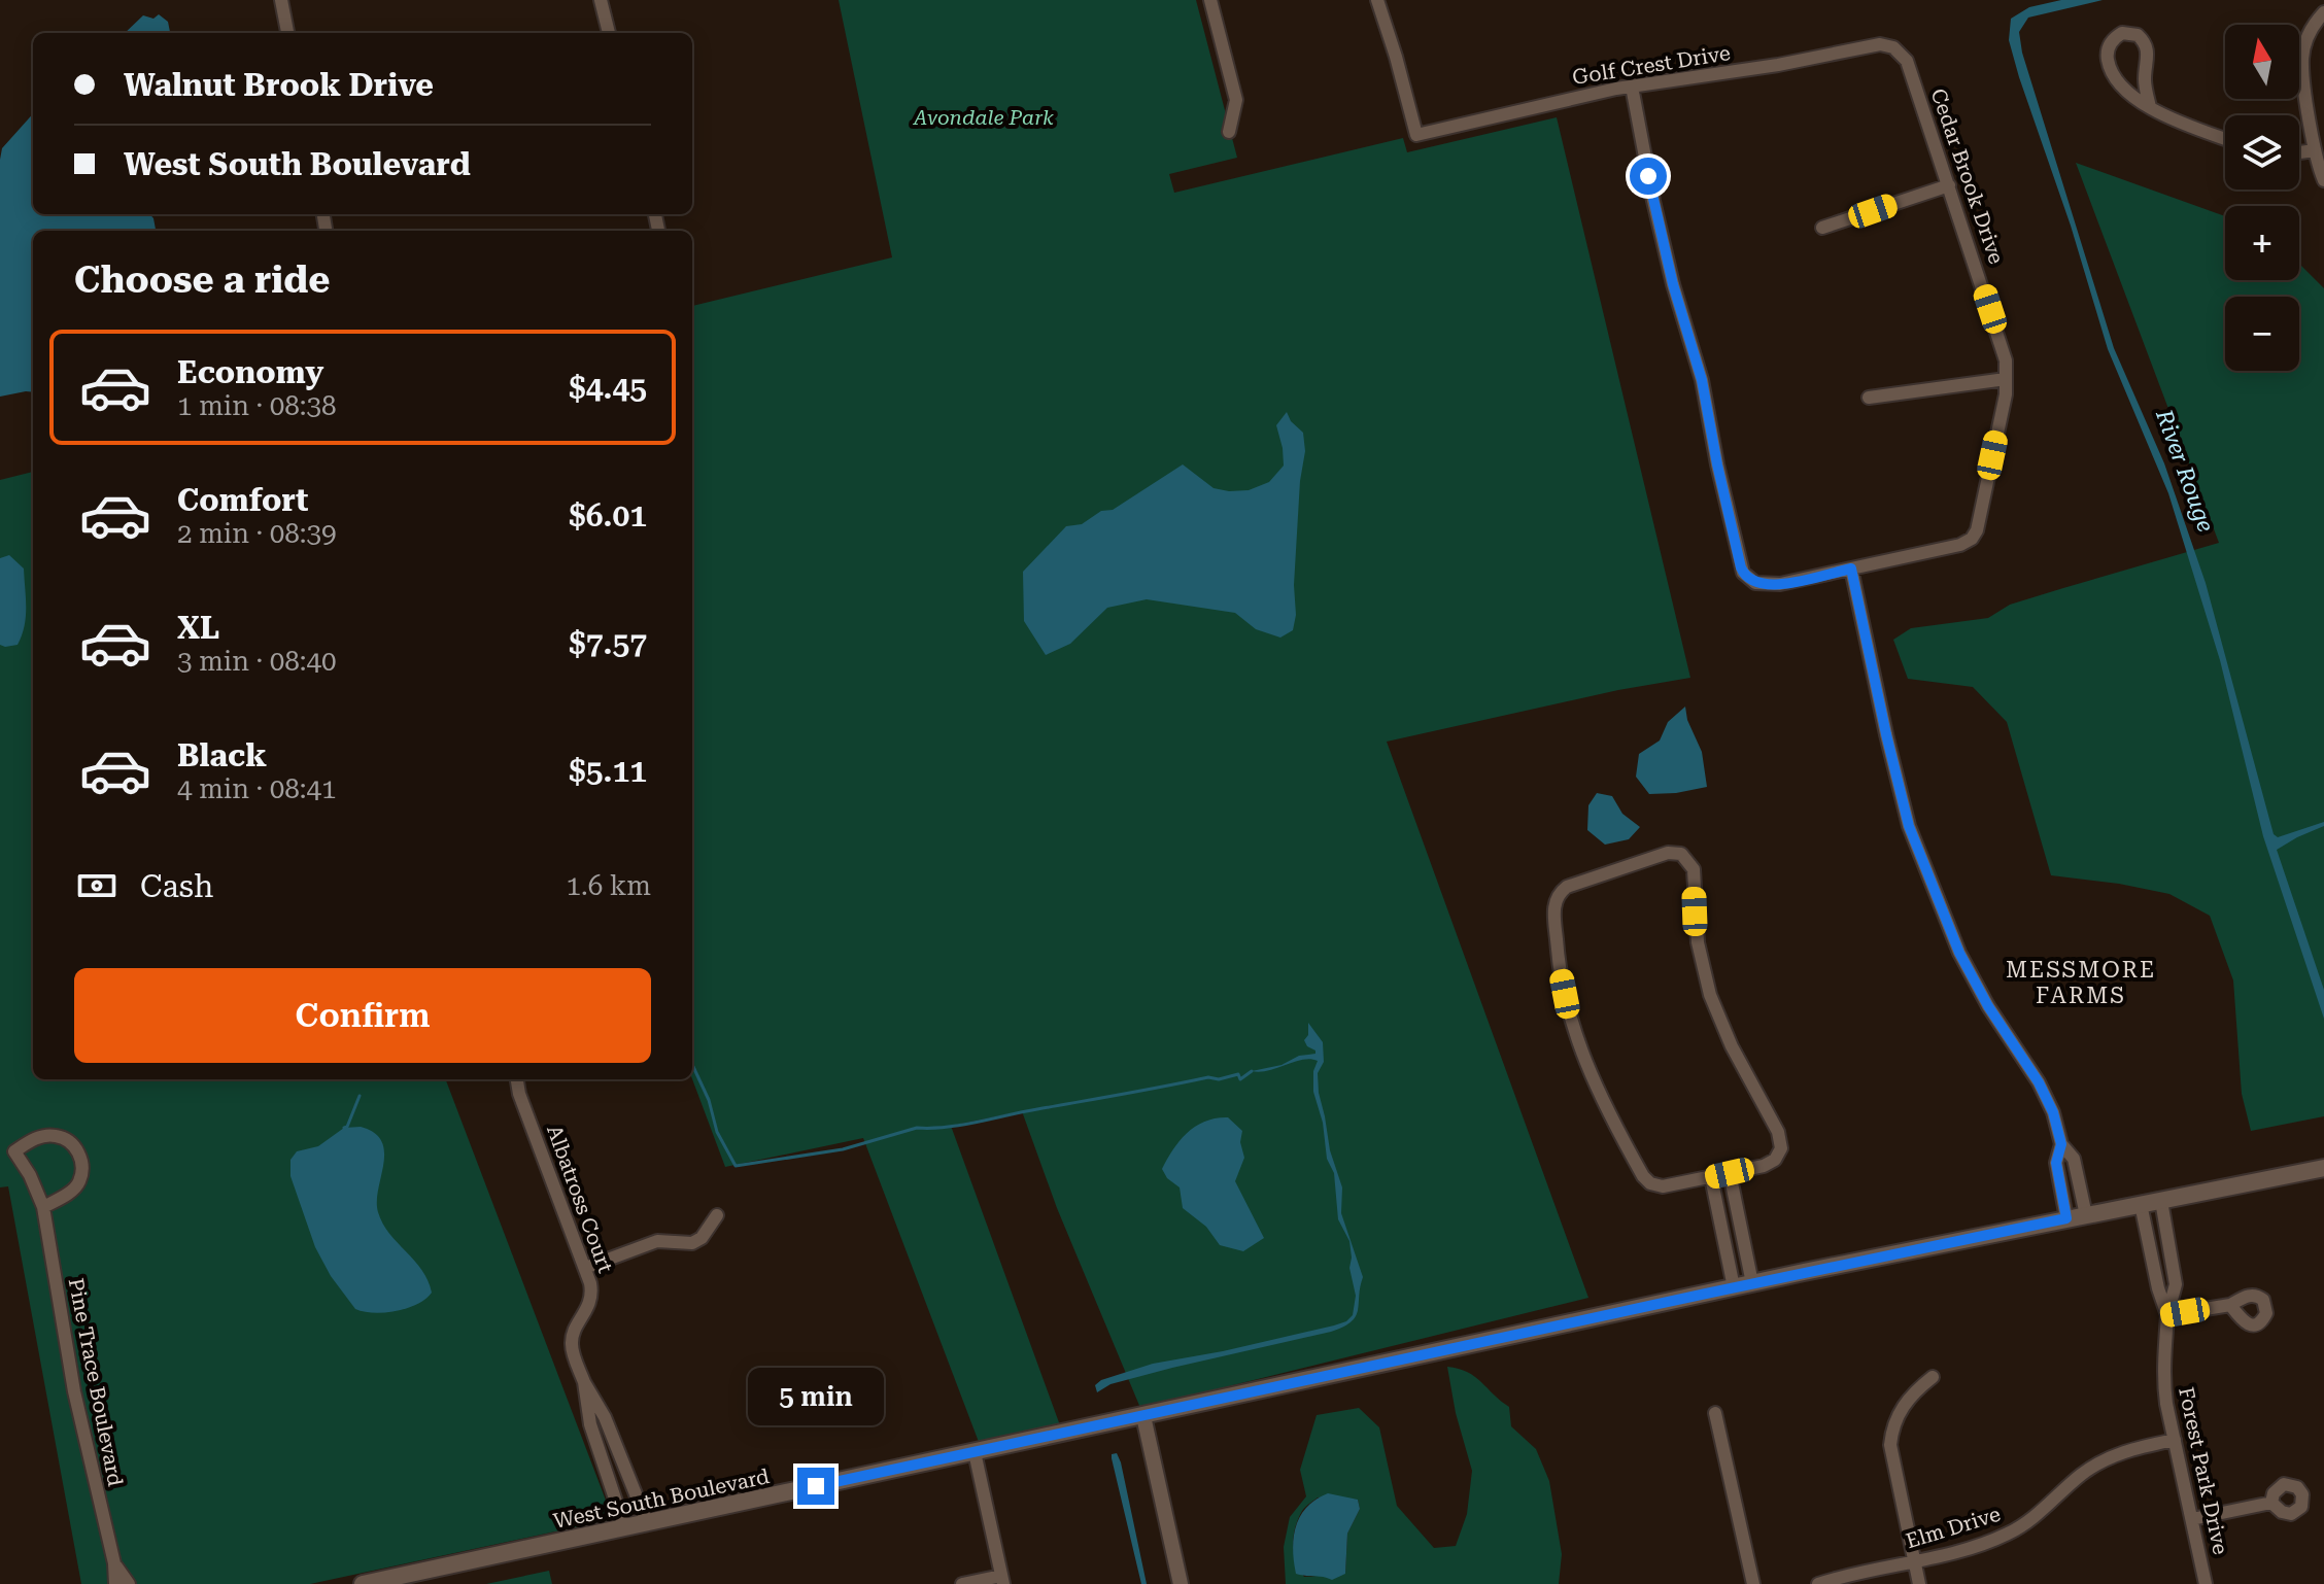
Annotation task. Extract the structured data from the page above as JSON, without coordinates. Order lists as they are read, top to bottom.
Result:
{
  "streets": {
    "main road": ["West South Boulevard"],
    "street": [
      "Golf Crest Drive",
      "Cedar Brook Drive",
      "Albatross Court",
      "Pine Trace Boulevard",
      "Forest Park Drive",
      "Elm Drive"
    ]
  },
  "crossings": [
    ["Golf Crest Drive", "Cedar Brook Drive"],
    ["Albatross Court", "West South Boulevard"],
    ["Forest Park Drive", "West South Boulevard"],
    ["Forest Park Drive", "Elm Drive"]
  ],
  "districts": ["MESSMORE FARMS"],
  "water": ["River Rouge"],
  "parks": ["Avondale Park"],
  "north": "top",
  "page": {
    "map_buttons": ["+", "−"],
    "banner": ["Walnut Brook Drive", "West South Boulevard"],
    "heading": "Choose a ride",
    "list": [
      {
        "name": "Economy",
        "note": "1 min · 08:38",
        "value": "$4.45"
      },
      {
        "name": "Comfort",
        "note": "2 min · 08:39",
        "value": "$6.01"
      },
      {
        "name": "XL",
        "note": "3 min · 08:40",
        "value": "$7.57"
      },
      {
        "name": "Black",
        "note": "4 min · 08:41",
        "value": "$5.11"
      }
    ],
    "pay": ["Cash", "1.6 km"],
    "buttons": "Confirm",
    "bubble": "5 min"
  }
}
